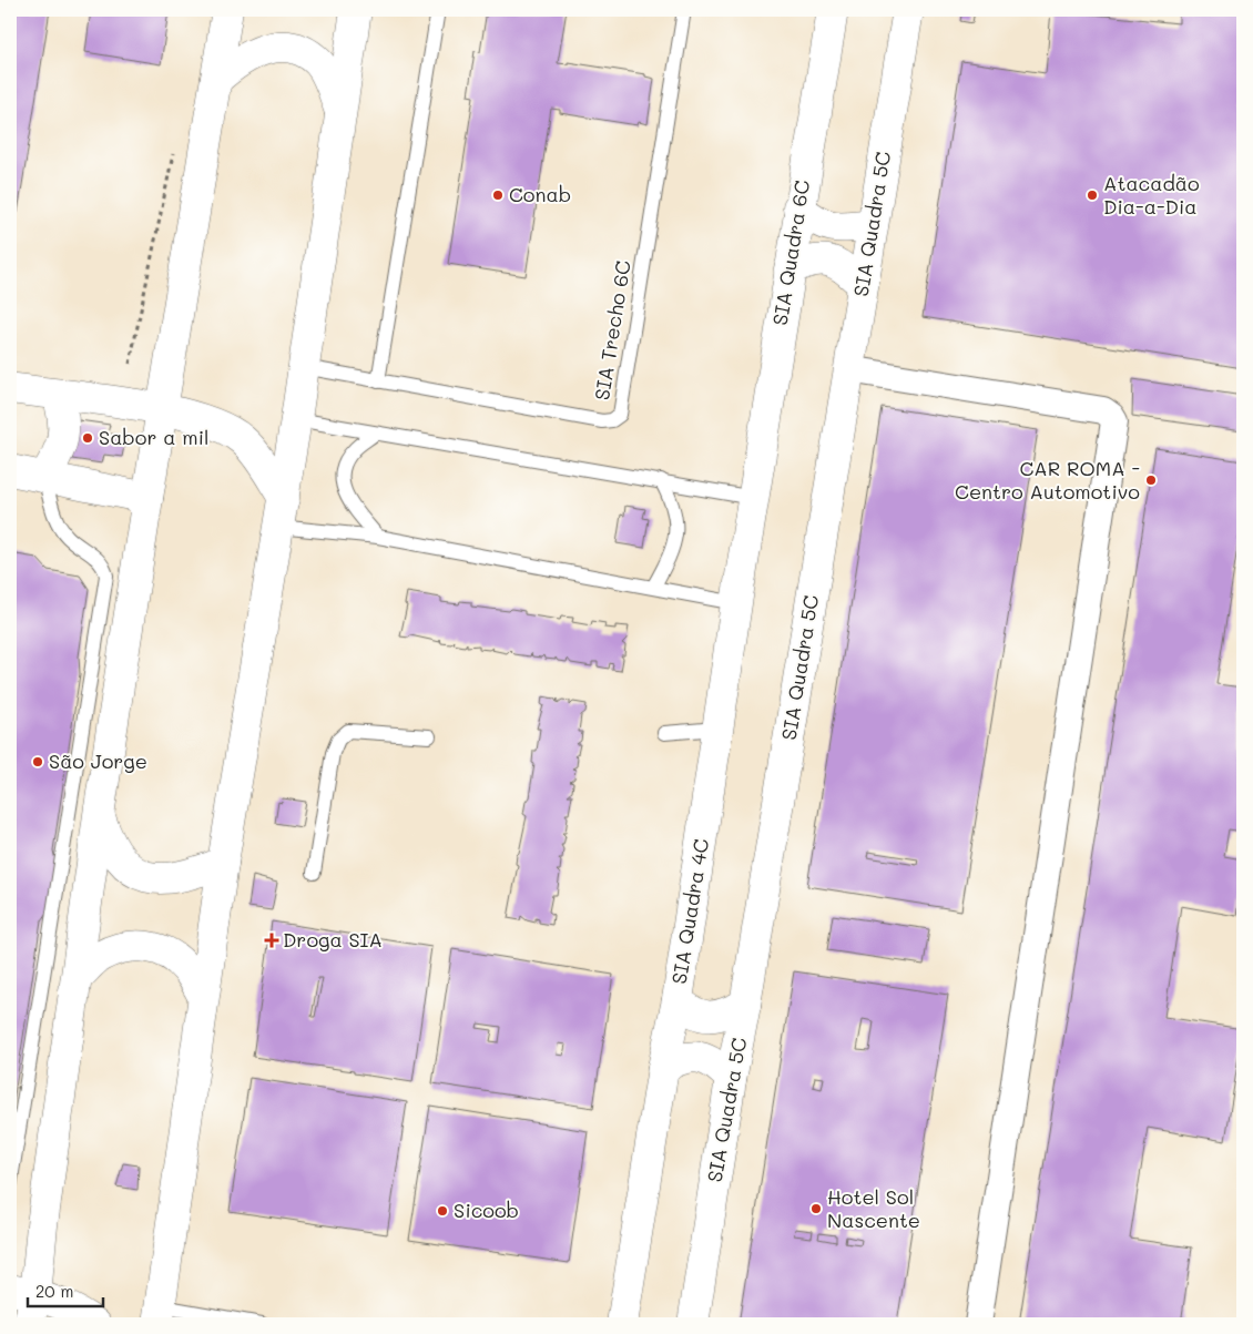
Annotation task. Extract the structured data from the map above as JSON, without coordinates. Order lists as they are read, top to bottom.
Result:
{
  "streets": {
    "main road": ["SIA Quadra 5C", "SIA Quadra 6C", "SIA Quadra 4C"],
    "lane": ["SIA Trecho 6C"]
  },
  "crossings": [
    ["SIA Quadra 6C", "SIA Quadra 4C"]
  ],
  "places": {
    "other": [
      "Conab",
      "Atacadão Dia-a-Dia",
      "Sabor a mil",
      "CAR ROMA - Centro Automotivo",
      "São Jorge",
      "Hotel Sol Nascente",
      "Sicoob"
    ],
    "health": ["Droga SIA"]
  },
  "scale_bar": "20 m"
}
